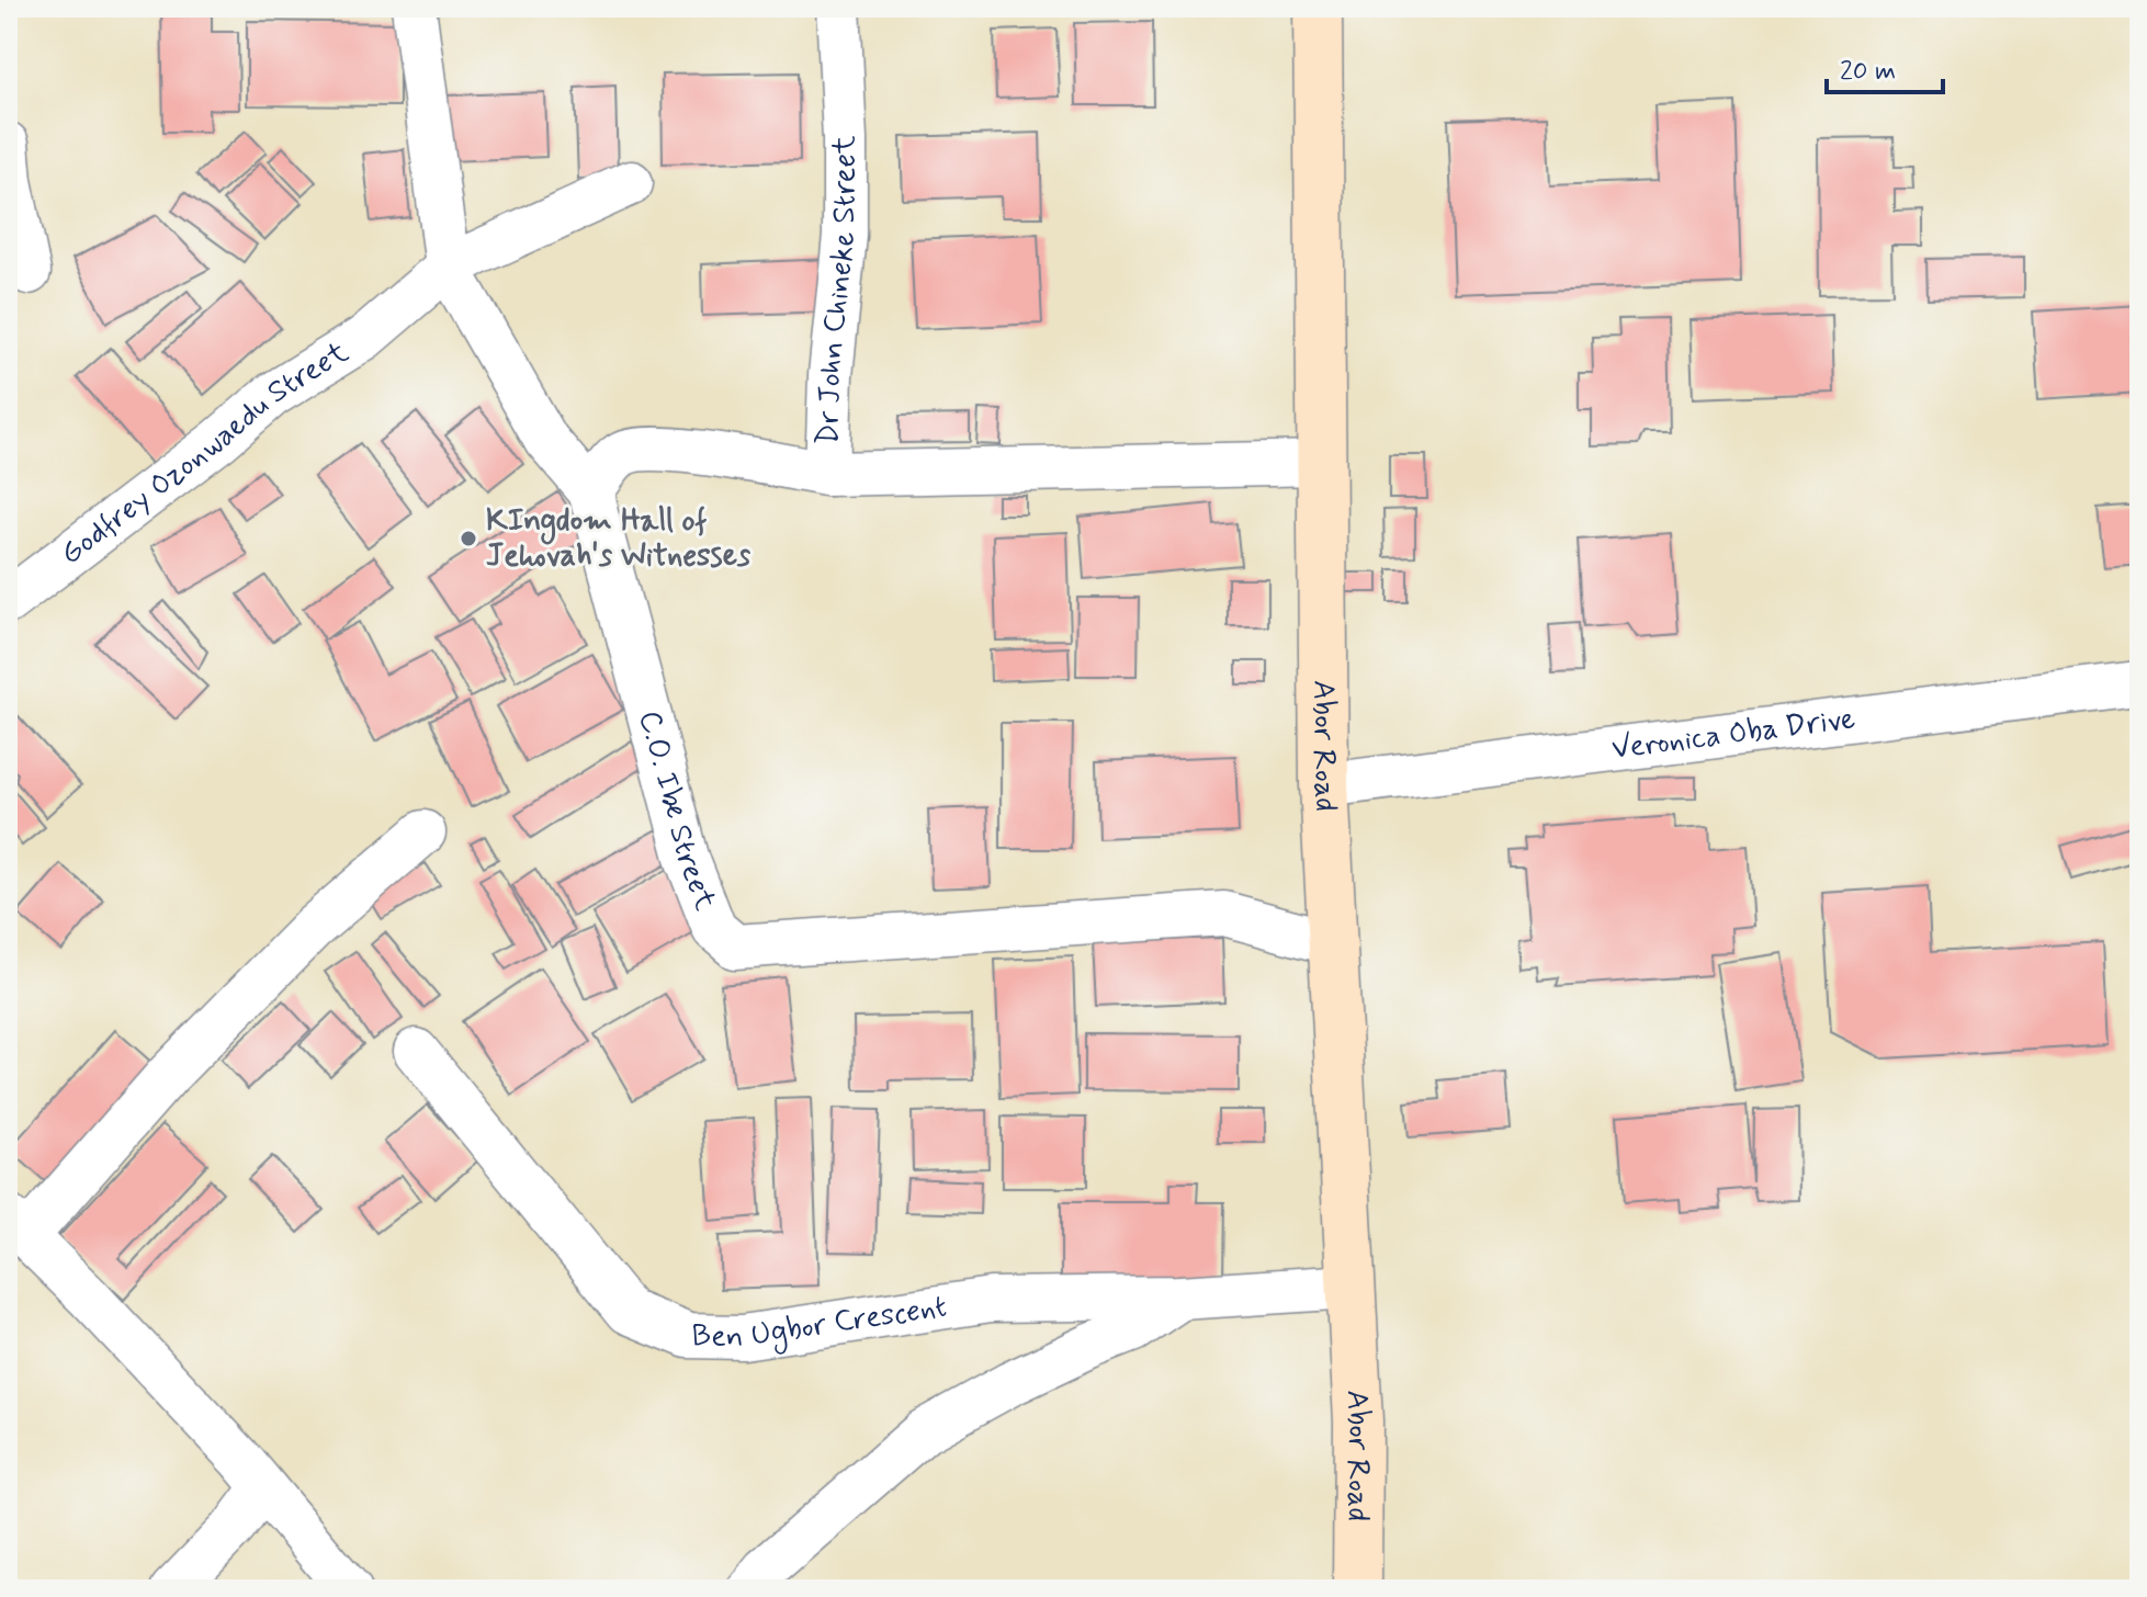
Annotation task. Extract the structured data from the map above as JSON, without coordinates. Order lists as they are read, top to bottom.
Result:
{
  "streets": {
    "street": [
      "Dr John Chineke Street",
      "Godfrey Ozonwaedu Street",
      "Veronica Oba Drive",
      "Abor Road",
      "C.O. Ibe Street",
      "Ben Ugbor Crescent"
    ]
  },
  "crossings": [
    ["Dr John Chineke Street", "C.O. Ibe Street"],
    ["Godfrey Ozonwaedu Street", "C.O. Ibe Street"],
    ["Veronica Oba Drive", "Abor Road"],
    ["Abor Road", "C.O. Ibe Street"],
    ["Abor Road", "Ben Ugbor Crescent"]
  ],
  "places": ["KIngdom Hall of Jehovah's Witnesses"],
  "scale_bar": "20 m"
}
